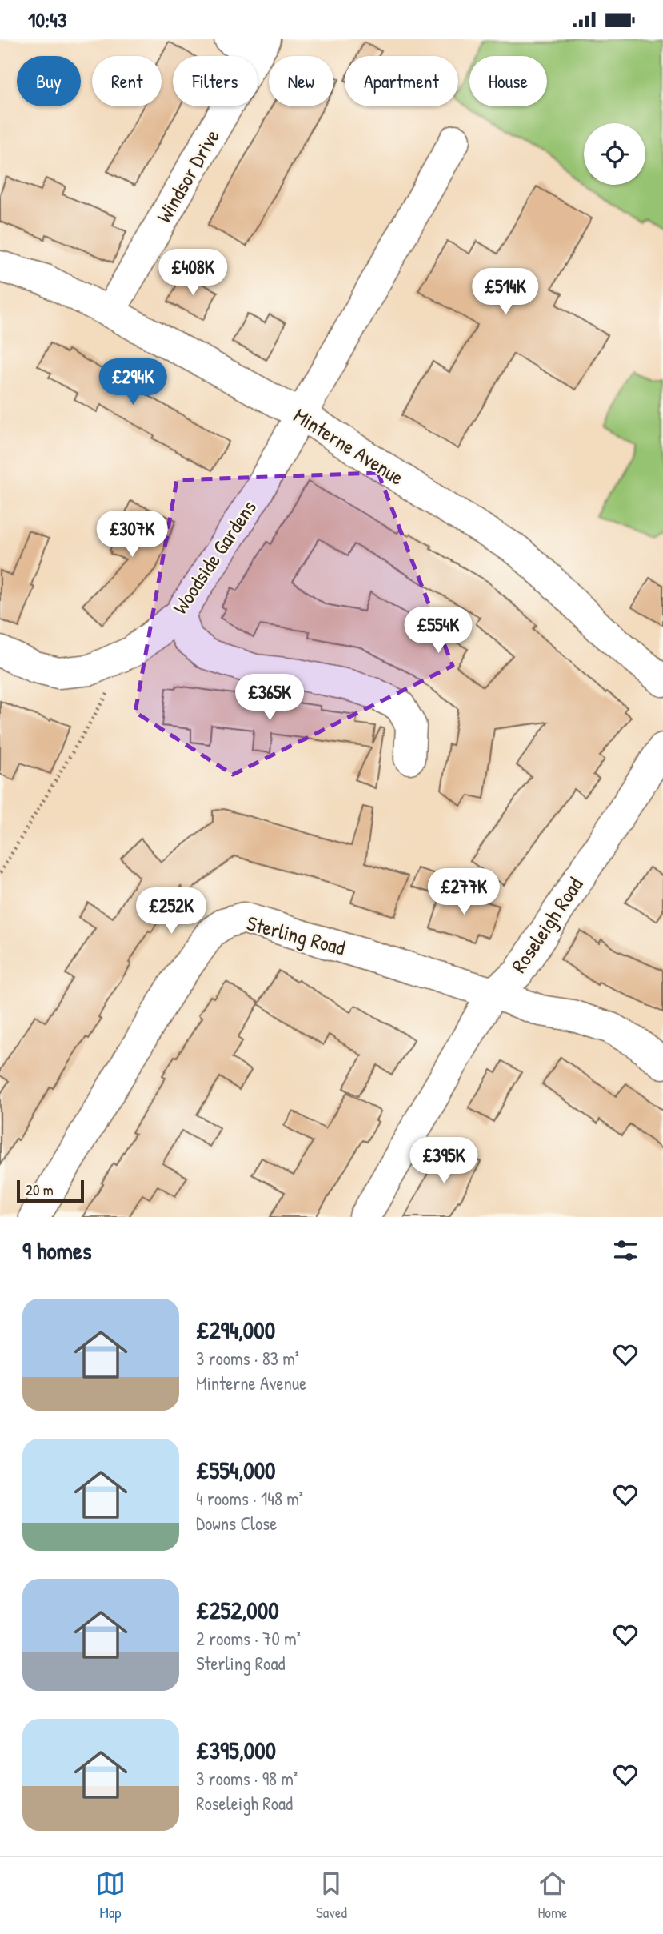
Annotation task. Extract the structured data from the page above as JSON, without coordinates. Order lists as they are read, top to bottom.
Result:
{
  "streets": {
    "street": [
      "Windsor Drive",
      "Minterne Avenue",
      "Woodside Gardens",
      "Roseleigh Road",
      "Sterling Road"
    ]
  },
  "crossings": [
    ["Windsor Drive", "Minterne Avenue"],
    ["Minterne Avenue", "Woodside Gardens"],
    ["Roseleigh Road", "Sterling Road"]
  ],
  "scale_bar": "20 m",
  "page": {
    "status": "10:43",
    "chip": [
      "Buy",
      "Rent",
      "Filters",
      "New",
      "Apartment",
      "House"
    ],
    "price": [
      "£408K",
      "£514K",
      "£294K",
      "£307K",
      "£554K",
      "£365K",
      "£277K",
      "£252K",
      "£395K"
    ],
    "scale": "20 m",
    "heading": "9 homes",
    "list": [
      {
        "name": "£294,000",
        "note": "3 rooms · 83 m² · Minterne Avenue"
      },
      {
        "name": "£554,000",
        "note": "4 rooms · 148 m² · Downs Close"
      },
      {
        "name": "£252,000",
        "note": "2 rooms · 70 m² · Sterling Road"
      },
      {
        "name": "£395,000",
        "note": "3 rooms · 98 m² · Roseleigh Road"
      }
    ],
    "tabs": ["Map", "Saved", "Home"]
  }
}
